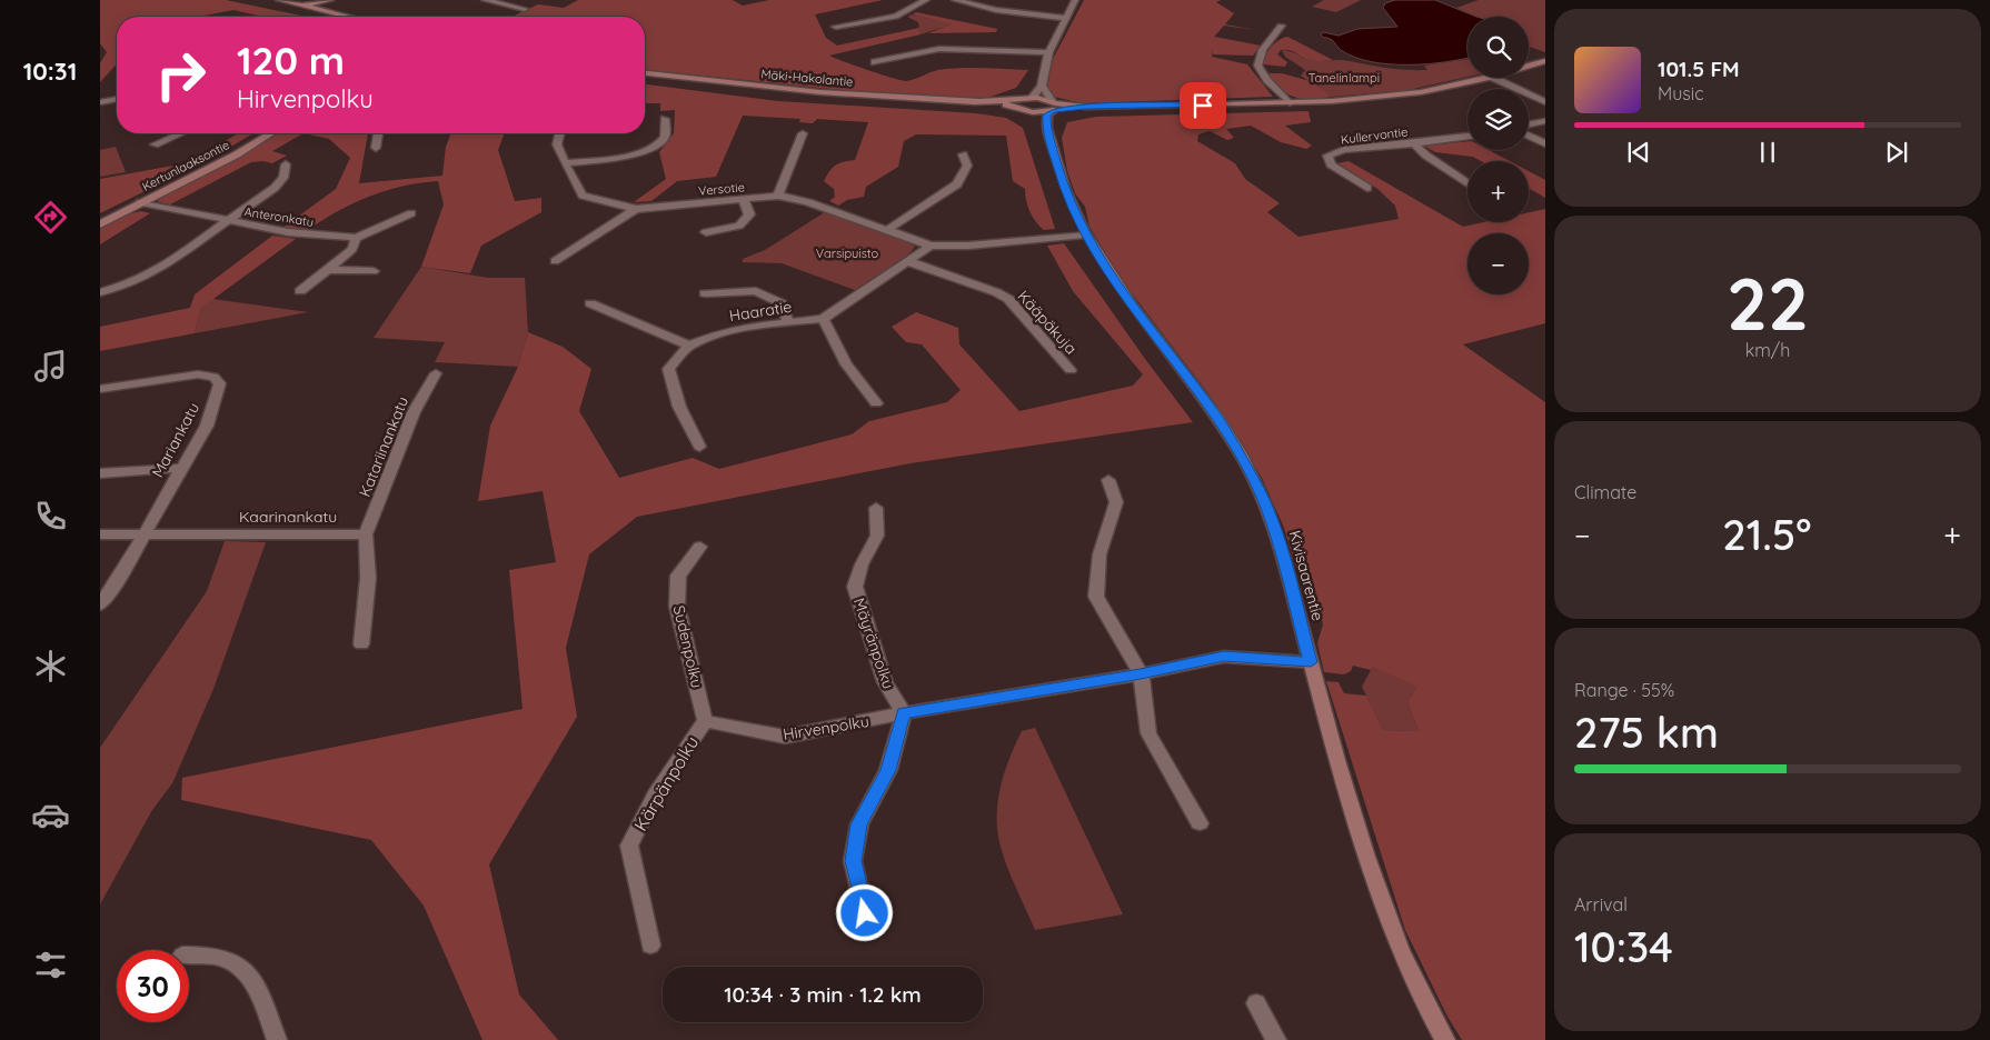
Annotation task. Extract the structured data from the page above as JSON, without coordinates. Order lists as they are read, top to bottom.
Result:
{
  "streets": {
    "street": [
      "Mäki-Hakolantie",
      "Kullervontie",
      "Kertunlaaksontie",
      "Versotie",
      "Anteronkatu",
      "Haaratie",
      "Kääpäkuja",
      "Mariankatu",
      "Katariinankatu",
      "Kaarinankatu",
      "Kivisaarentie",
      "Mäyränpolku",
      "Sudenpolku",
      "Hirvenpolku",
      "Kärpänpolku"
    ]
  },
  "crossings": [
    ["Mäki-Hakolantie", "Kivisaarentie"],
    ["Kertunlaaksontie", "Anteronkatu"],
    ["Mariankatu", "Kaarinankatu"],
    ["Katariinankatu", "Kaarinankatu"],
    ["Kivisaarentie", "Hirvenpolku"],
    ["Mäyränpolku", "Hirvenpolku"],
    ["Sudenpolku", "Hirvenpolku"],
    ["Sudenpolku", "Kärpänpolku"],
    ["Hirvenpolku", "Kärpänpolku"]
  ],
  "parks": ["Tanelinlampi", "Varsipuisto"],
  "page": {
    "tabs": "10:31",
    "map_buttons": ["+", "−"],
    "turn": ["120 m", "Hirvenpolku"],
    "song": ["101.5 FM", "Music"],
    "tile": [
      ["22", "km/h"],
      "Climate",
      ["Range · 55%", "275 km"],
      ["Arrival", "10:34"]
    ],
    "heat": ["−", "21.5°", "+"],
    "limit": "30",
    "trip": "10:34 · 3 min · 1.2 km"
  }
}
